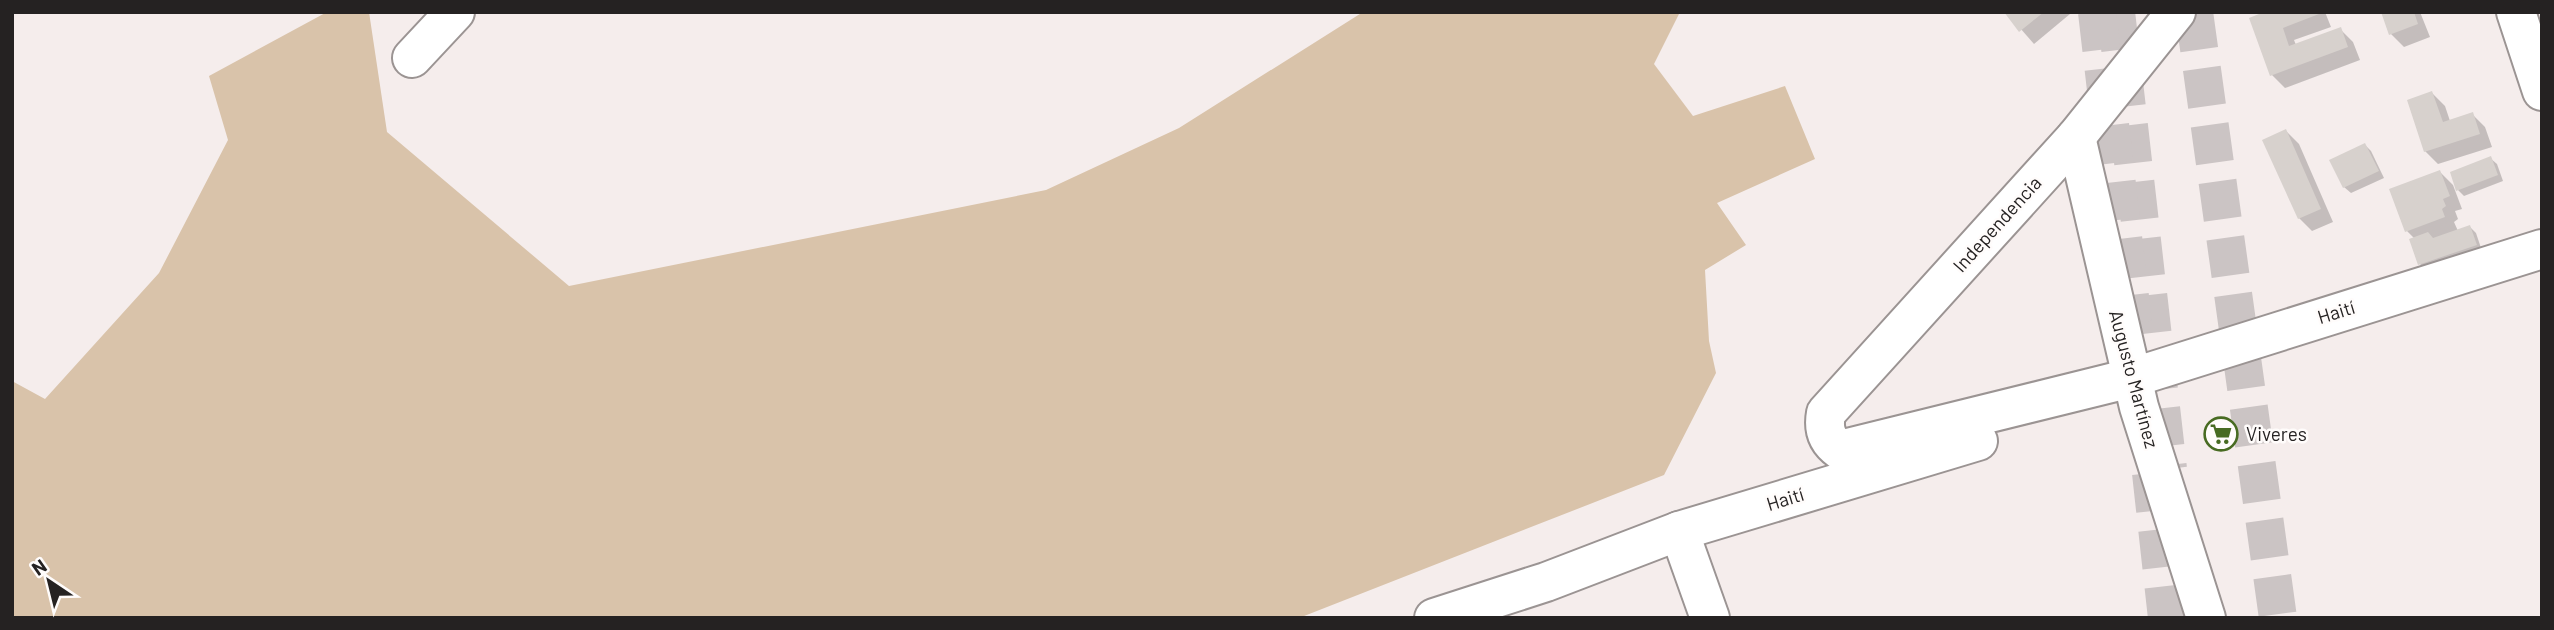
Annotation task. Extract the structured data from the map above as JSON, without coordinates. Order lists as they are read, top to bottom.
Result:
{
  "streets": {
    "street": ["Independencia", "Haití", "Augusto Martínez"]
  },
  "crossings": [
    ["Independencia", "Haití"],
    ["Independencia", "Augusto Martínez"],
    ["Haití", "Augusto Martínez"]
  ],
  "places": {
    "supermarket": ["Viveres"]
  },
  "north": "top left"
}
